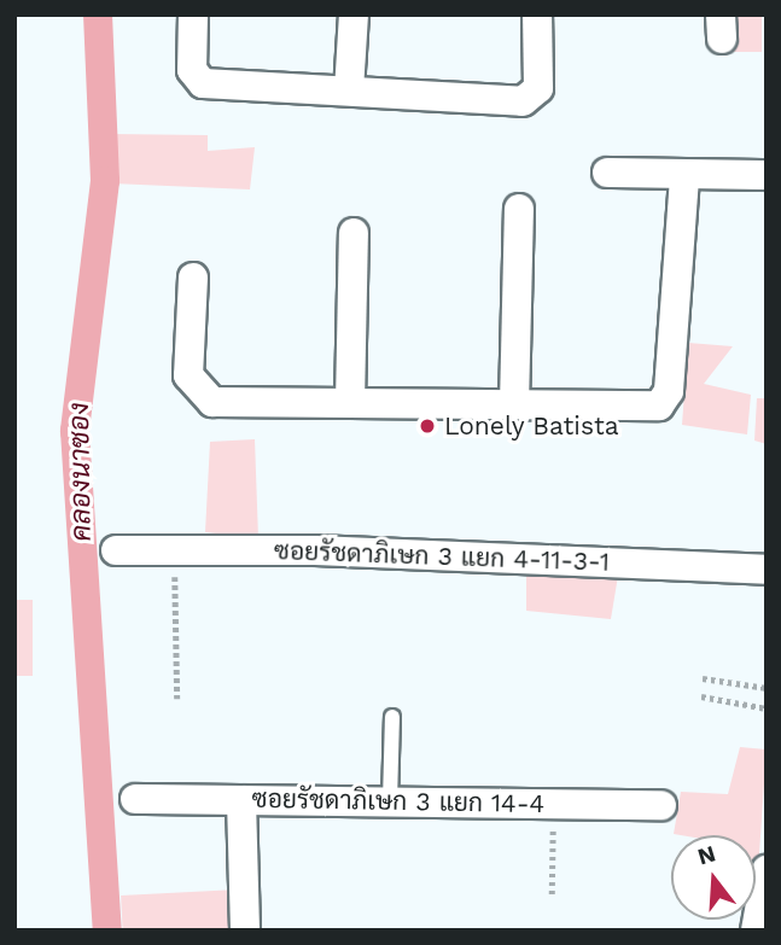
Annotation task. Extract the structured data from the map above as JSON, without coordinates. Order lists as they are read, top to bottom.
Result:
{
  "streets": {
    "street": ["ซอยรัชดาภิเษก 3 แยก 4-11-3-1", "ซอยรัชดาภิเษก 3 แยก 14-4"]
  },
  "water": ["คลองนาซอง"],
  "places": ["Lonely Batista"],
  "north": "top"
}
